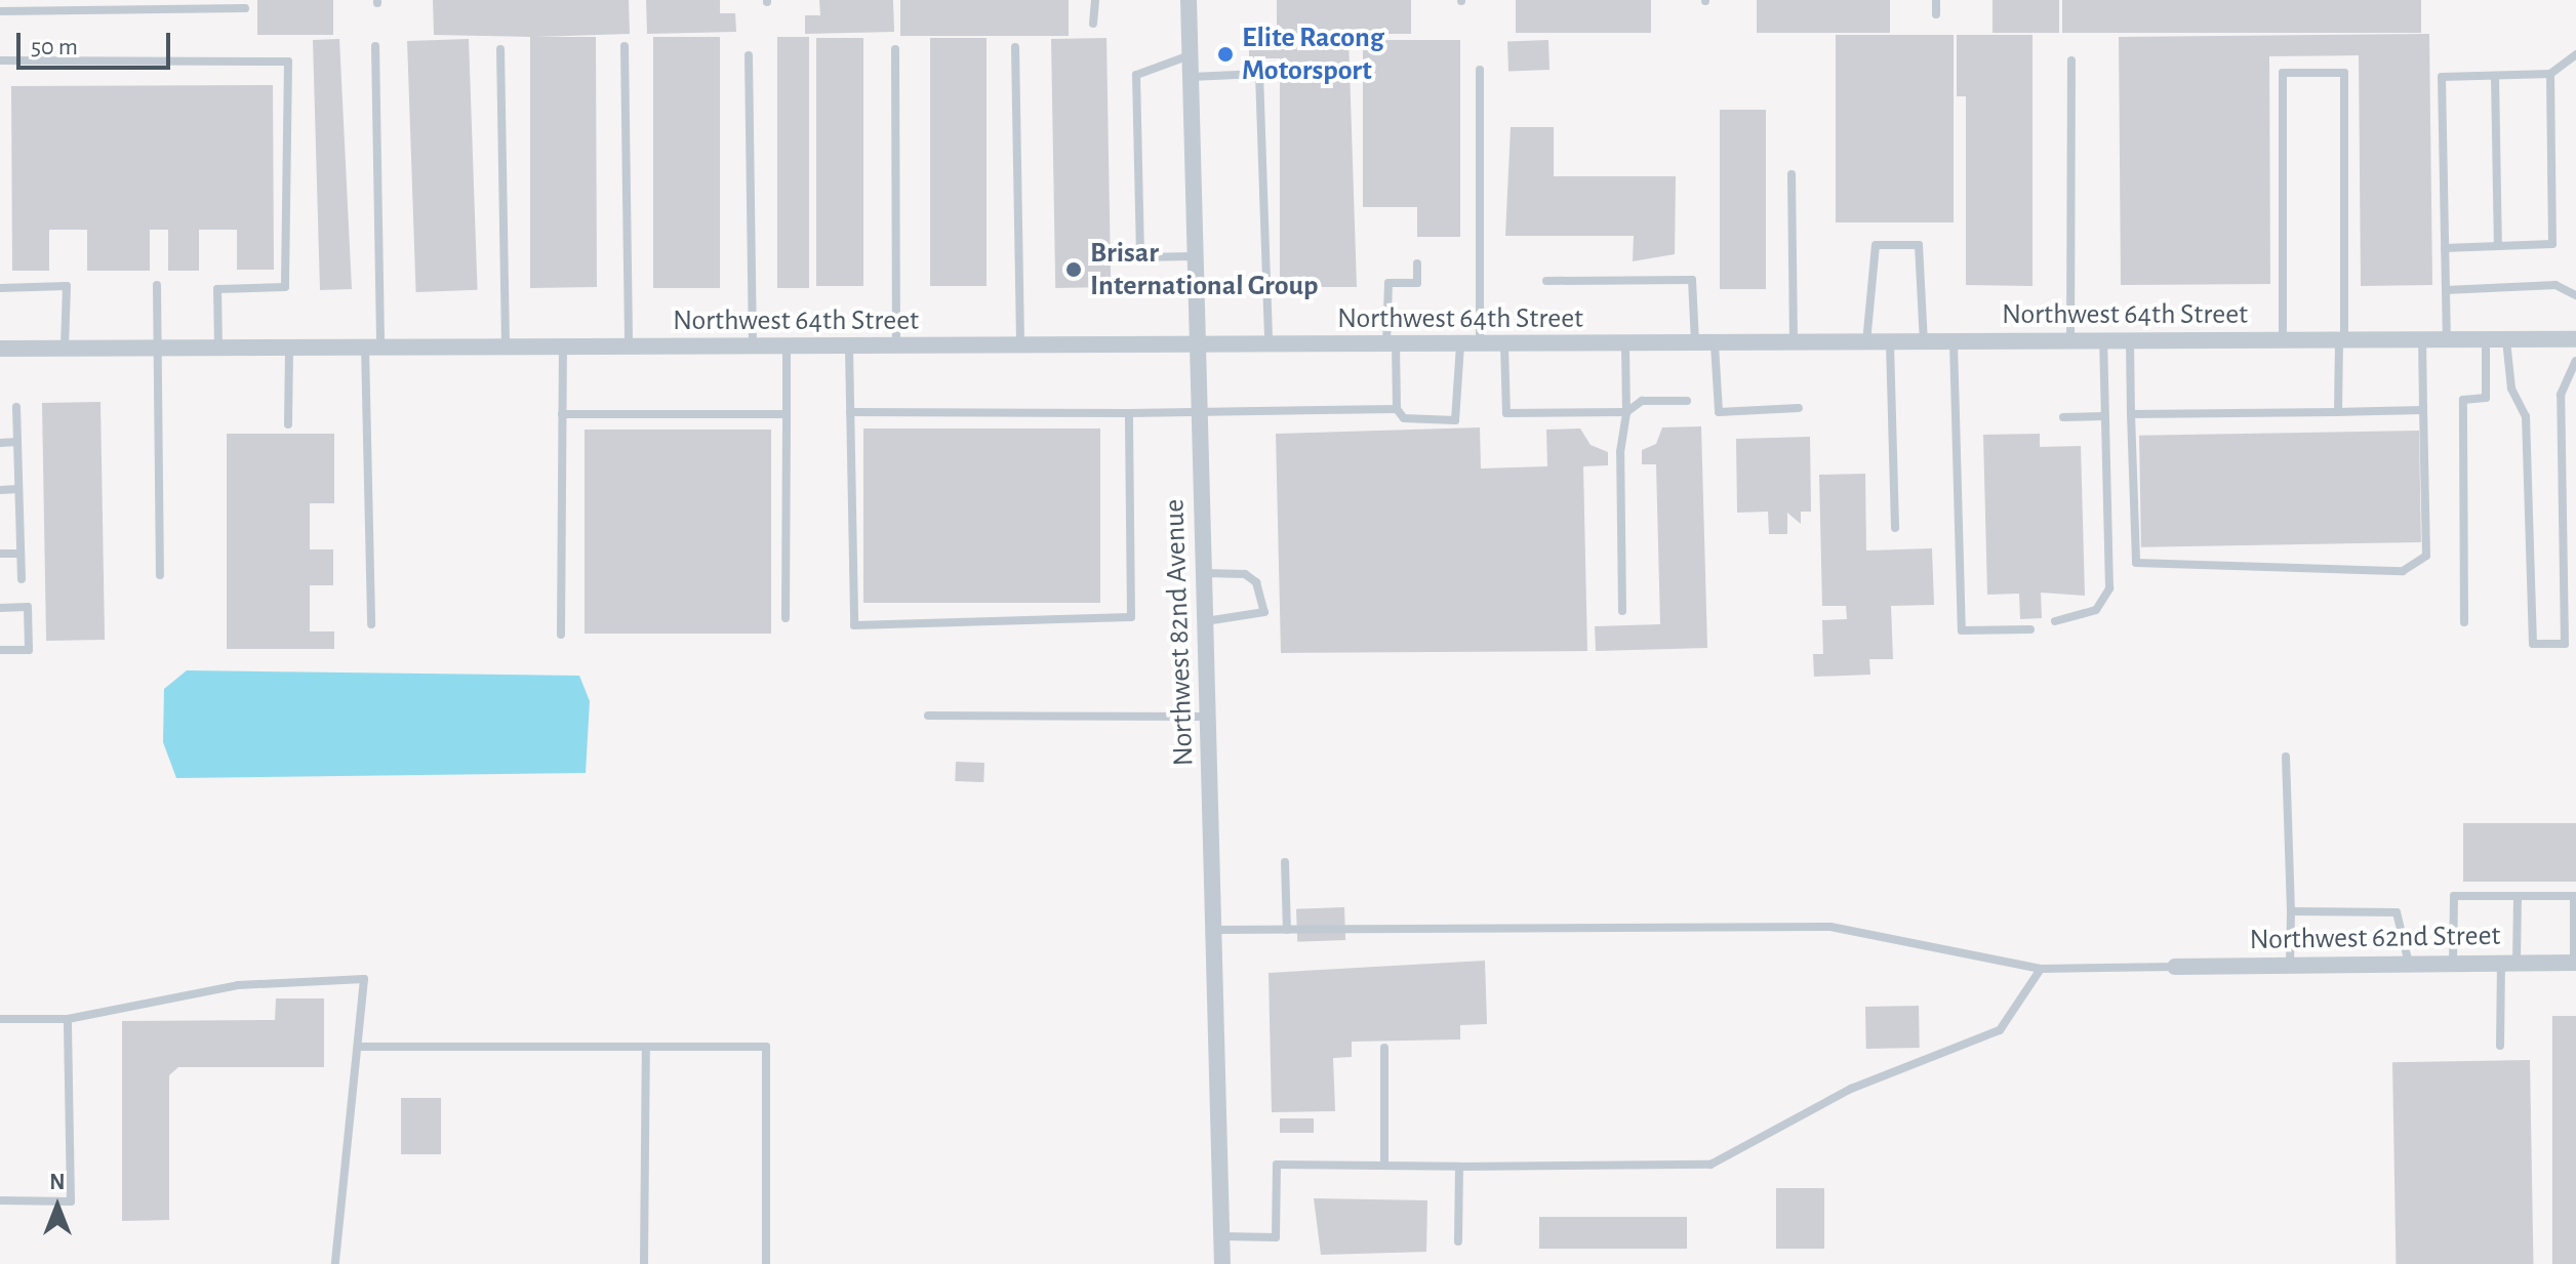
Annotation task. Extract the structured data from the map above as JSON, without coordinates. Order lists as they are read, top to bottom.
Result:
{
  "streets": {
    "street": ["Northwest 64th Street", "Northwest 82nd Avenue", "Northwest 62nd Street"]
  },
  "crossings": [
    ["Northwest 64th Street", "Northwest 82nd Avenue"]
  ],
  "places": ["Elite Racong Motorsport", "Brisar International Group"],
  "scale_bar": "50 m",
  "north": "top"
}
